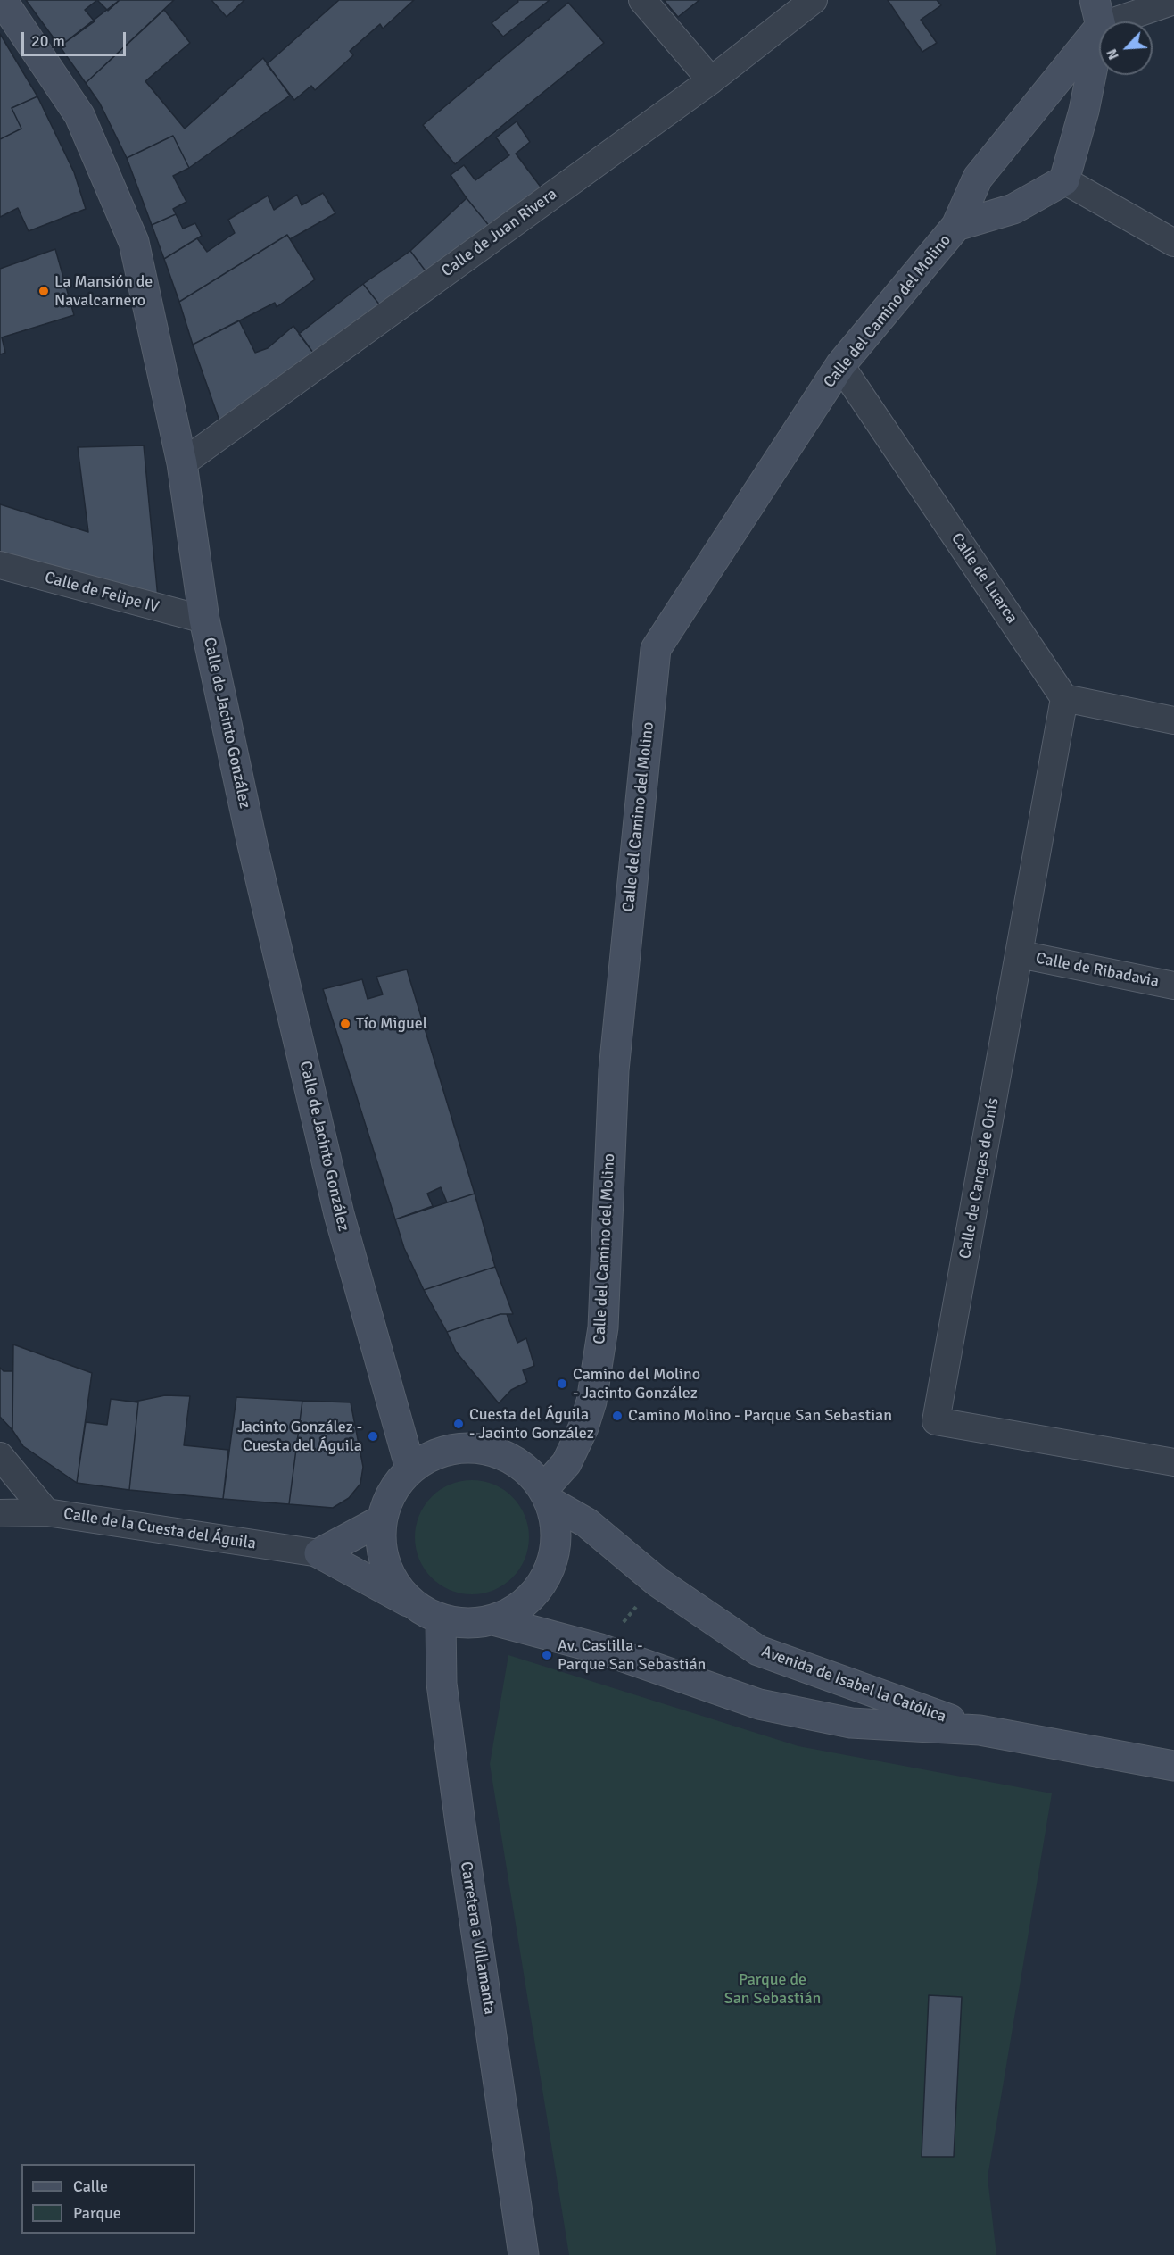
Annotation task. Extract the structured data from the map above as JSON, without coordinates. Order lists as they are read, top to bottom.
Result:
{
  "streets": {
    "street": [
      "Calle de Juan Rivera",
      "Calle del Camino del Molino",
      "Calle de Luarca",
      "Calle de Felipe IV",
      "Calle de Jacinto González",
      "Calle de Ribadavia",
      "Calle de Cangas de Onís",
      "Calle de la Cuesta del Águila",
      "Avenida de Isabel la Católica",
      "Carretera a Villamanta"
    ]
  },
  "crossings": [
    ["Calle de Juan Rivera", "Calle de Jacinto González"],
    ["Calle del Camino del Molino", "Calle de Luarca"],
    ["Calle del Camino del Molino", "Calle de Jacinto González"],
    ["Calle del Camino del Molino", "Calle de la Cuesta del Águila"],
    ["Calle del Camino del Molino", "Avenida de Isabel la Católica"],
    ["Calle del Camino del Molino", "Carretera a Villamanta"],
    ["Calle de Luarca", "Calle de Cangas de Onís"],
    ["Calle de Felipe IV", "Calle de Jacinto González"],
    ["Calle de Jacinto González", "Calle de la Cuesta del Águila"],
    ["Calle de Jacinto González", "Avenida de Isabel la Católica"],
    ["Calle de Jacinto González", "Carretera a Villamanta"],
    ["Calle de Ribadavia", "Calle de Cangas de Onís"],
    ["Calle de la Cuesta del Águila", "Avenida de Isabel la Católica"],
    ["Calle de la Cuesta del Águila", "Carretera a Villamanta"],
    ["Avenida de Isabel la Católica", "Carretera a Villamanta"]
  ],
  "parks": ["Parque de San Sebastián"],
  "places": [
    "La Mansión de Navalcarnero",
    "Tío Miguel",
    "Camino del Molino - Jacinto González",
    "Camino Molino - Parque San Sebastian",
    "Cuesta del Águila - Jacinto González",
    "Jacinto González - Cuesta del Águila",
    "Av. Castilla - Parque San Sebastián"
  ],
  "legend": ["Calle", "Parque"],
  "scale_bar": "20 m",
  "north": "bottom left"
}
